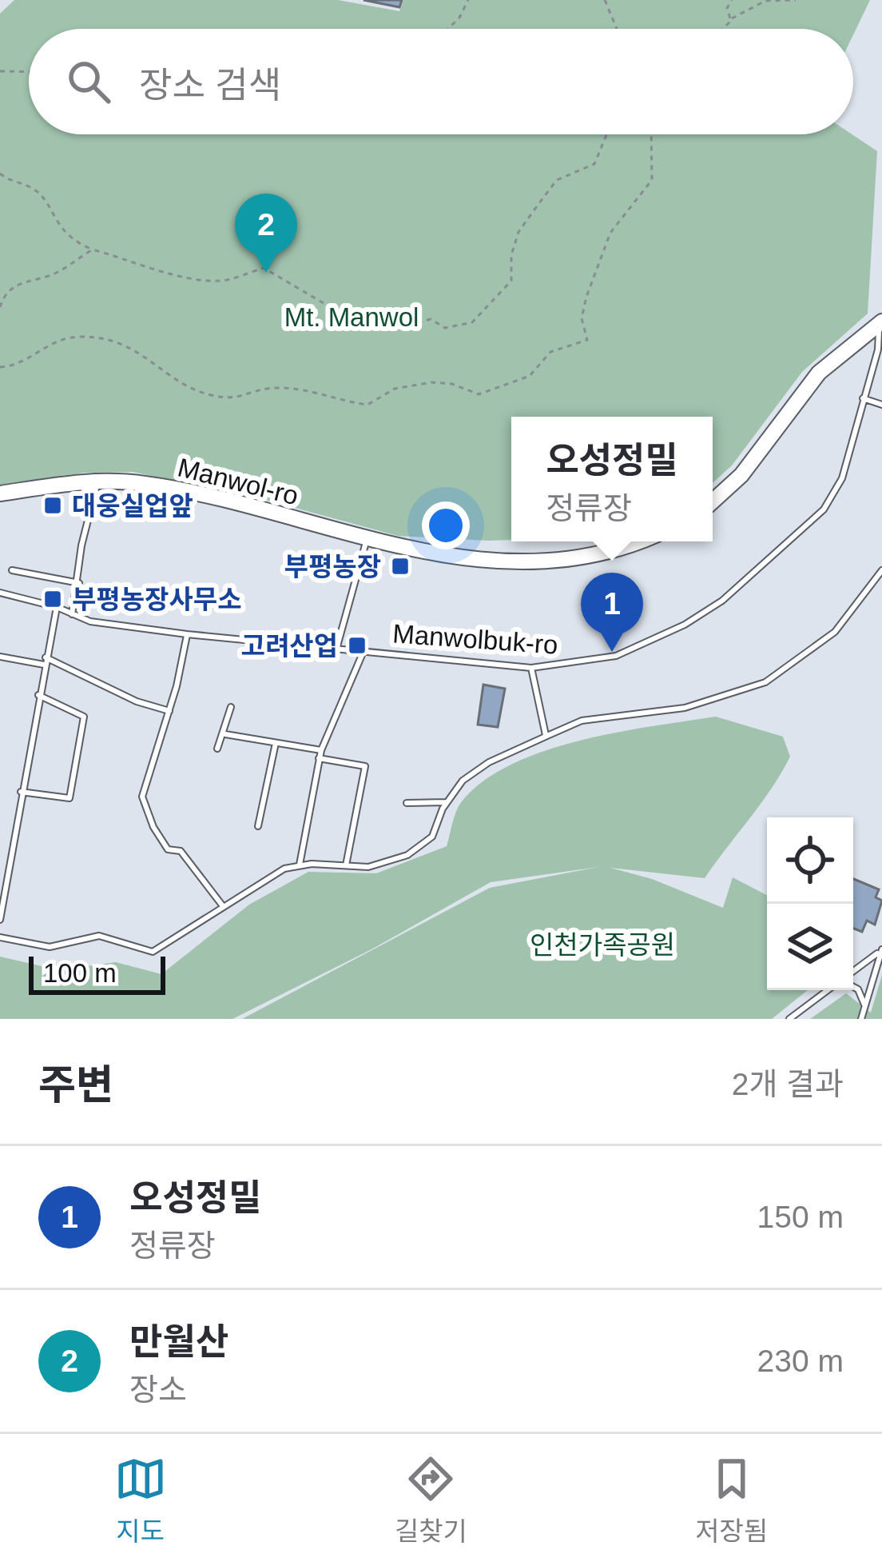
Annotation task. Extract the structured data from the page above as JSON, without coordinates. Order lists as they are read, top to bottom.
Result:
{
  "streets": {
    "street": ["Manwol-ro"],
    "lane": ["Manwolbuk-ro"]
  },
  "parks": ["Mt. Manwol", "인천가족공원"],
  "places": {
    "transit": [
      "대웅실업앞",
      "부평농장",
      "부평농장사무소",
      "고려산업"
    ]
  },
  "scale_bar": "100 m",
  "page": {
    "search": "장소 검색",
    "pins": ["2", "1"],
    "popup": ["오성정밀", "정류장"],
    "scale": "100 m",
    "heading": ["주변", "2개 결과"],
    "list": [
      {
        "mark": "1",
        "name": "오성정밀",
        "note": "정류장",
        "value": "150 m"
      },
      {
        "mark": "2",
        "name": "만월산",
        "note": "장소",
        "value": "230 m"
      }
    ],
    "nav": ["지도", "길찾기", "저장됨"]
  }
}
